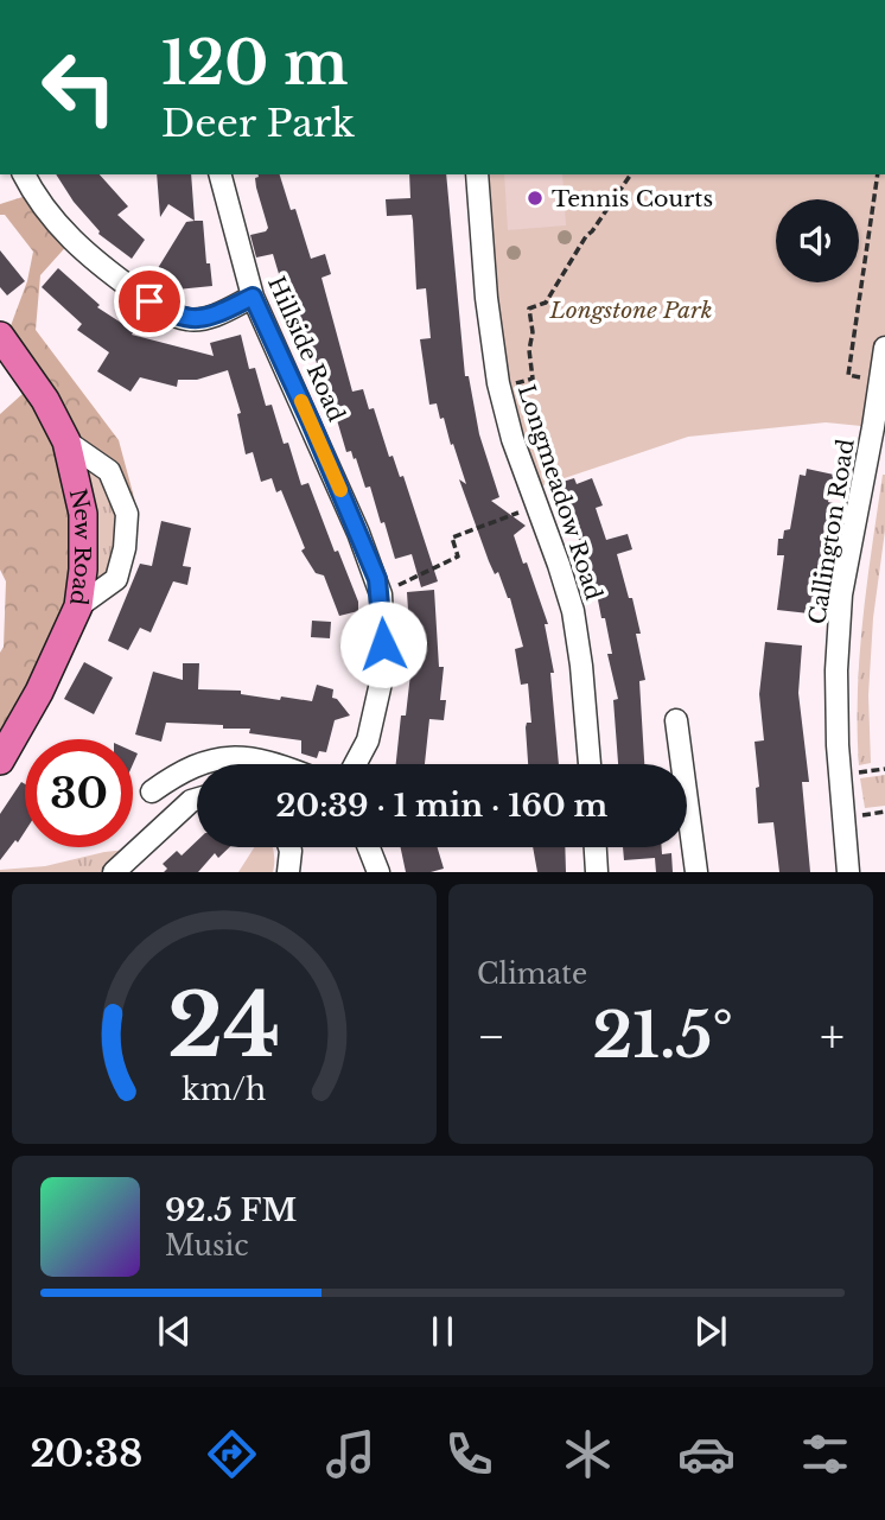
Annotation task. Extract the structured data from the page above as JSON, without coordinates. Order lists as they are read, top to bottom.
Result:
{
  "streets": {
    "main road": ["New Road"],
    "street": ["Hillside Road", "Longmeadow Road", "Callington Road"]
  },
  "parks": ["Longstone Park"],
  "places": ["Tennis Courts"],
  "page": {
    "turn": ["120 m", "Deer Park"],
    "limit": "30",
    "trip": "20:39 · 1 min · 160 m",
    "tile": "Climate",
    "heat": ["−", "21.5°", "+"],
    "song": ["92.5 FM", "Music"],
    "tabs": "20:38",
    "gauge": ["24", "km/h"]
  }
}
